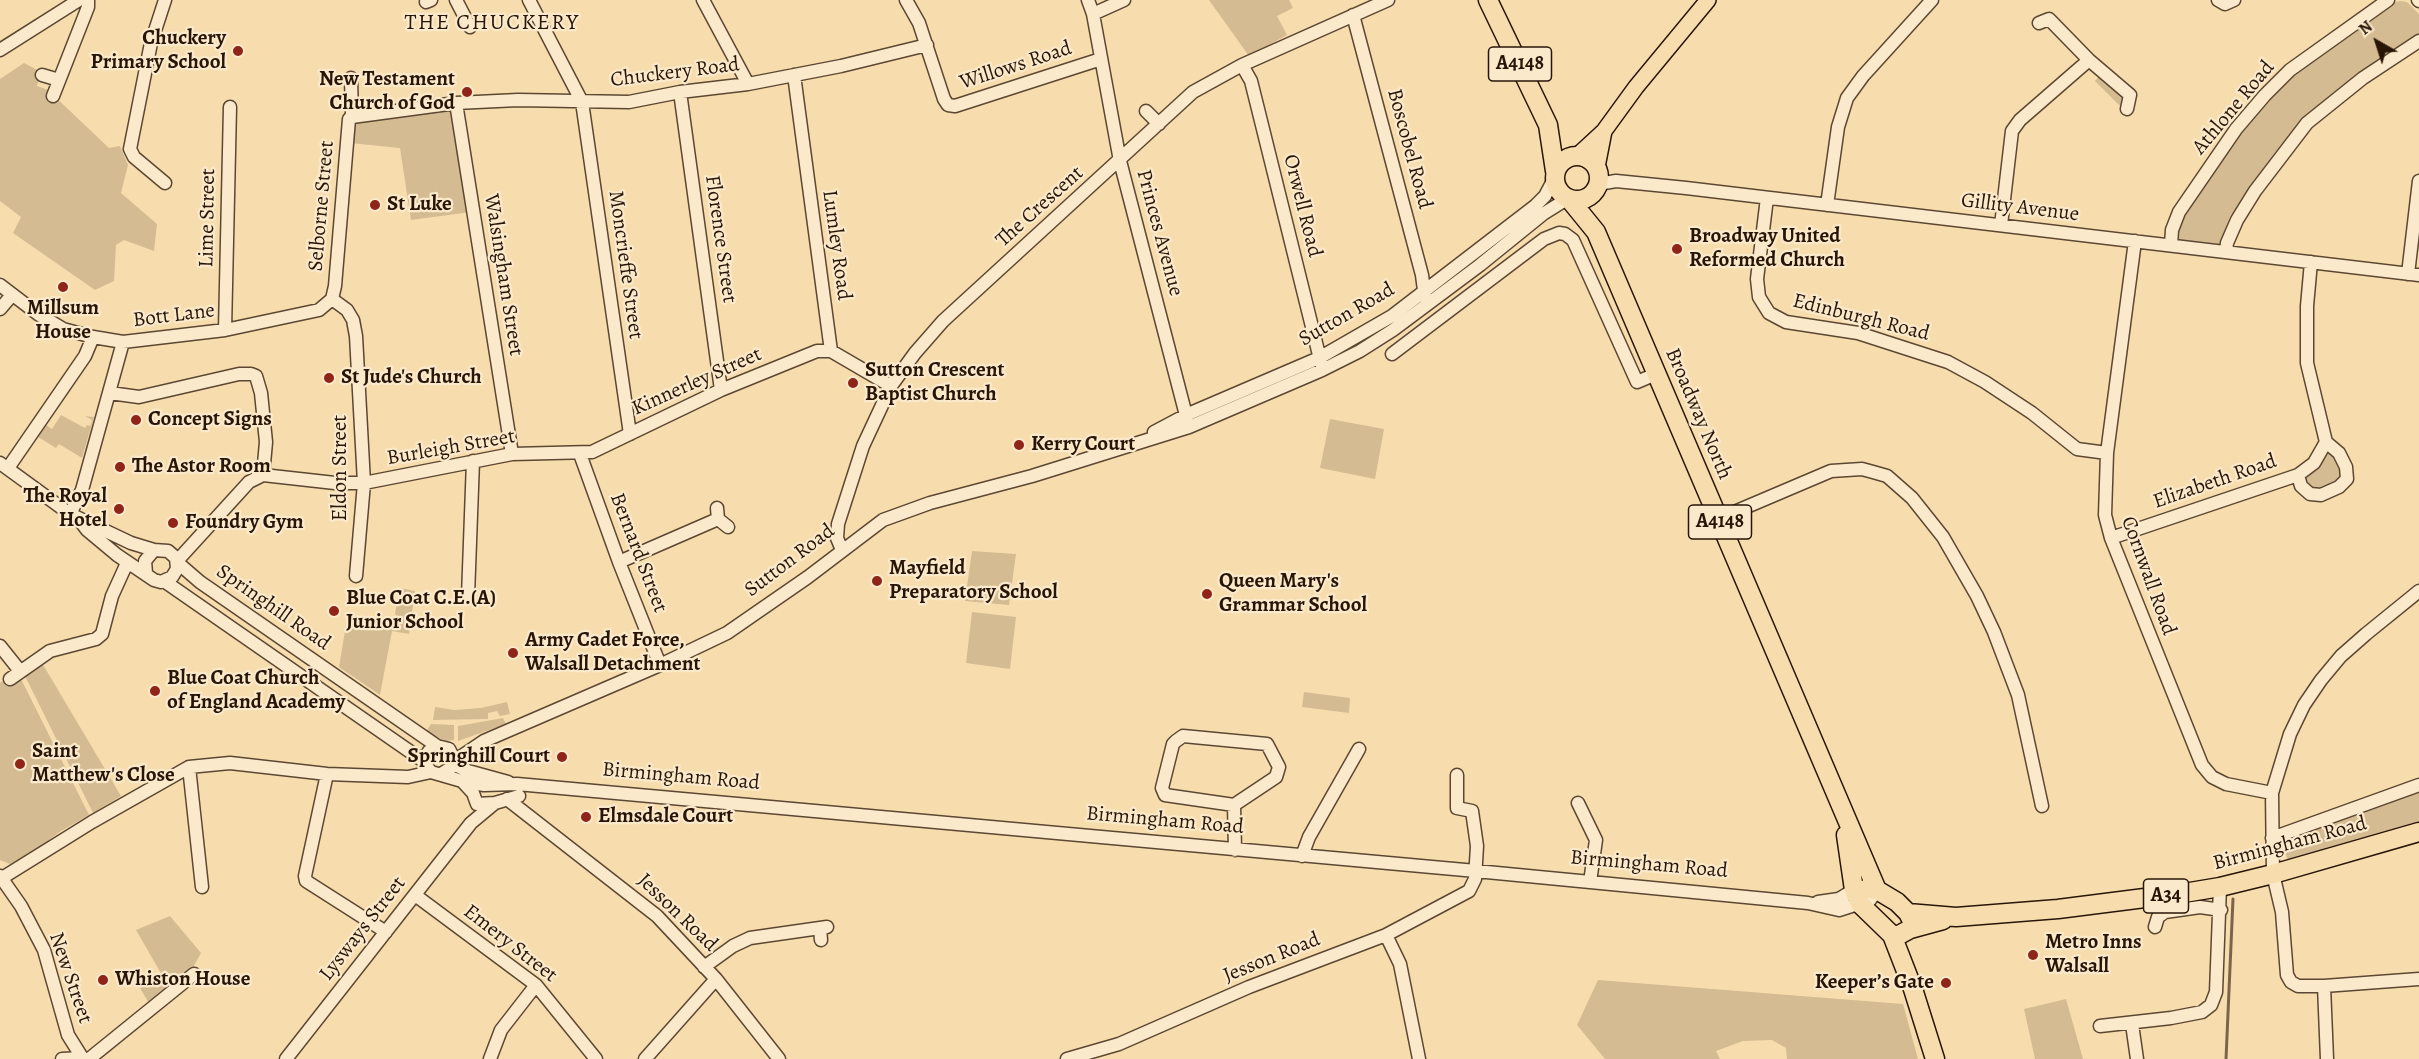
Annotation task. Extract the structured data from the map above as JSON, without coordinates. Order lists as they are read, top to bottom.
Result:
{
  "streets": {
    "highway": [
      "A4148",
      "Broadway North",
      "Birmingham Road",
      "A34"
    ],
    "street": [
      "Willows Road",
      "Chuckery Road",
      "Athlone Road",
      "Boscobel Road",
      "Selborne Street",
      "Orwell Road",
      "The Crescent",
      "Gillity Avenue",
      "Lime Street",
      "Princes Avenue",
      "Florence Street",
      "Lumley Road",
      "Moncrieffe Street",
      "Walsingham Street",
      "Sutton Road",
      "Bott Lane",
      "Edinburgh Road",
      "Kinnerley Street",
      "Burleigh Street",
      "Eldon Street",
      "Elizabeth Road",
      "Bernard Street",
      "Cornwall Road",
      "Springhill Road",
      "Jesson Road",
      "Lysways Street",
      "Emery Street",
      "New Street"
    ]
  },
  "crossings": [
    ["A4148", "Gillity Avenue"],
    ["A4148", "Sutton Road"],
    ["A4148", "Broadway North"],
    ["Willows Road", "Chuckery Road"],
    ["Willows Road", "Princes Avenue"],
    ["Chuckery Road", "Selborne Street"],
    ["Chuckery Road", "Florence Street"],
    ["Chuckery Road", "Lumley Road"],
    ["Chuckery Road", "Moncrieffe Street"],
    ["Chuckery Road", "Walsingham Street"],
    ["Athlone Road", "Gillity Avenue"],
    ["Boscobel Road", "The Crescent"],
    ["Boscobel Road", "Sutton Road"],
    ["Selborne Street", "Bott Lane"],
    ["Selborne Street", "Eldon Street"],
    ["Orwell Road", "The Crescent"],
    ["Orwell Road", "Sutton Road"],
    ["The Crescent", "Princes Avenue"],
    ["The Crescent", "Sutton Road"],
    ["Gillity Avenue", "Sutton Road"],
    ["Gillity Avenue", "Edinburgh Road"],
    ["Gillity Avenue", "Broadway North"],
    ["Gillity Avenue", "Elizabeth Road"],
    ["Gillity Avenue", "Cornwall Road"],
    ["Lime Street", "Bott Lane"],
    ["Princes Avenue", "Sutton Road"],
    ["Florence Street", "Kinnerley Street"],
    ["Lumley Road", "Kinnerley Street"],
    ["Moncrieffe Street", "Kinnerley Street"],
    ["Walsingham Street", "Burleigh Street"],
    ["Sutton Road", "Broadway North"],
    ["Sutton Road", "Bernard Street"],
    ["Sutton Road", "Springhill Road"],
    ["Sutton Road", "Birmingham Road"],
    ["Bott Lane", "Eldon Street"],
    ["Edinburgh Road", "Cornwall Road"],
    ["Kinnerley Street", "Burleigh Street"],
    ["Kinnerley Street", "Bernard Street"],
    ["Broadway North", "Birmingham Road"],
    ["Burleigh Street", "Eldon Street"],
    ["Burleigh Street", "Bernard Street"],
    ["Elizabeth Road", "Cornwall Road"],
    ["Springhill Road", "Birmingham Road"],
    ["Birmingham Road", "Jesson Road"],
    ["Birmingham Road", "Lysways Street"],
    ["Jesson Road", "Lysways Street"],
    ["Lysways Street", "Emery Street"]
  ],
  "districts": ["THE CHUCKERY"],
  "places": [
    "Chuckery Primary School",
    "New Testament Church of God",
    "St Luke",
    "Broadway United Reformed Church",
    "Millsum House",
    "St Jude's Church",
    "Sutton Crescent Baptist Church",
    "Concept Signs",
    "Kerry Court",
    "The Astor Room",
    "The Royal Hotel",
    "Foundry Gym",
    "Mayfield Preparatory School",
    "Queen Mary's Grammar School",
    "Blue Coat C.E.(A) Junior School",
    "Army Cadet Force, Walsall Detachment",
    "Blue Coat Church of England Academy",
    "Springhill Court",
    "Saint Matthew's Close",
    "Elmsdale Court",
    "Metro Inns Walsall",
    "Whiston House",
    "Keeper’s Gate"
  ],
  "north": "top left"
}
